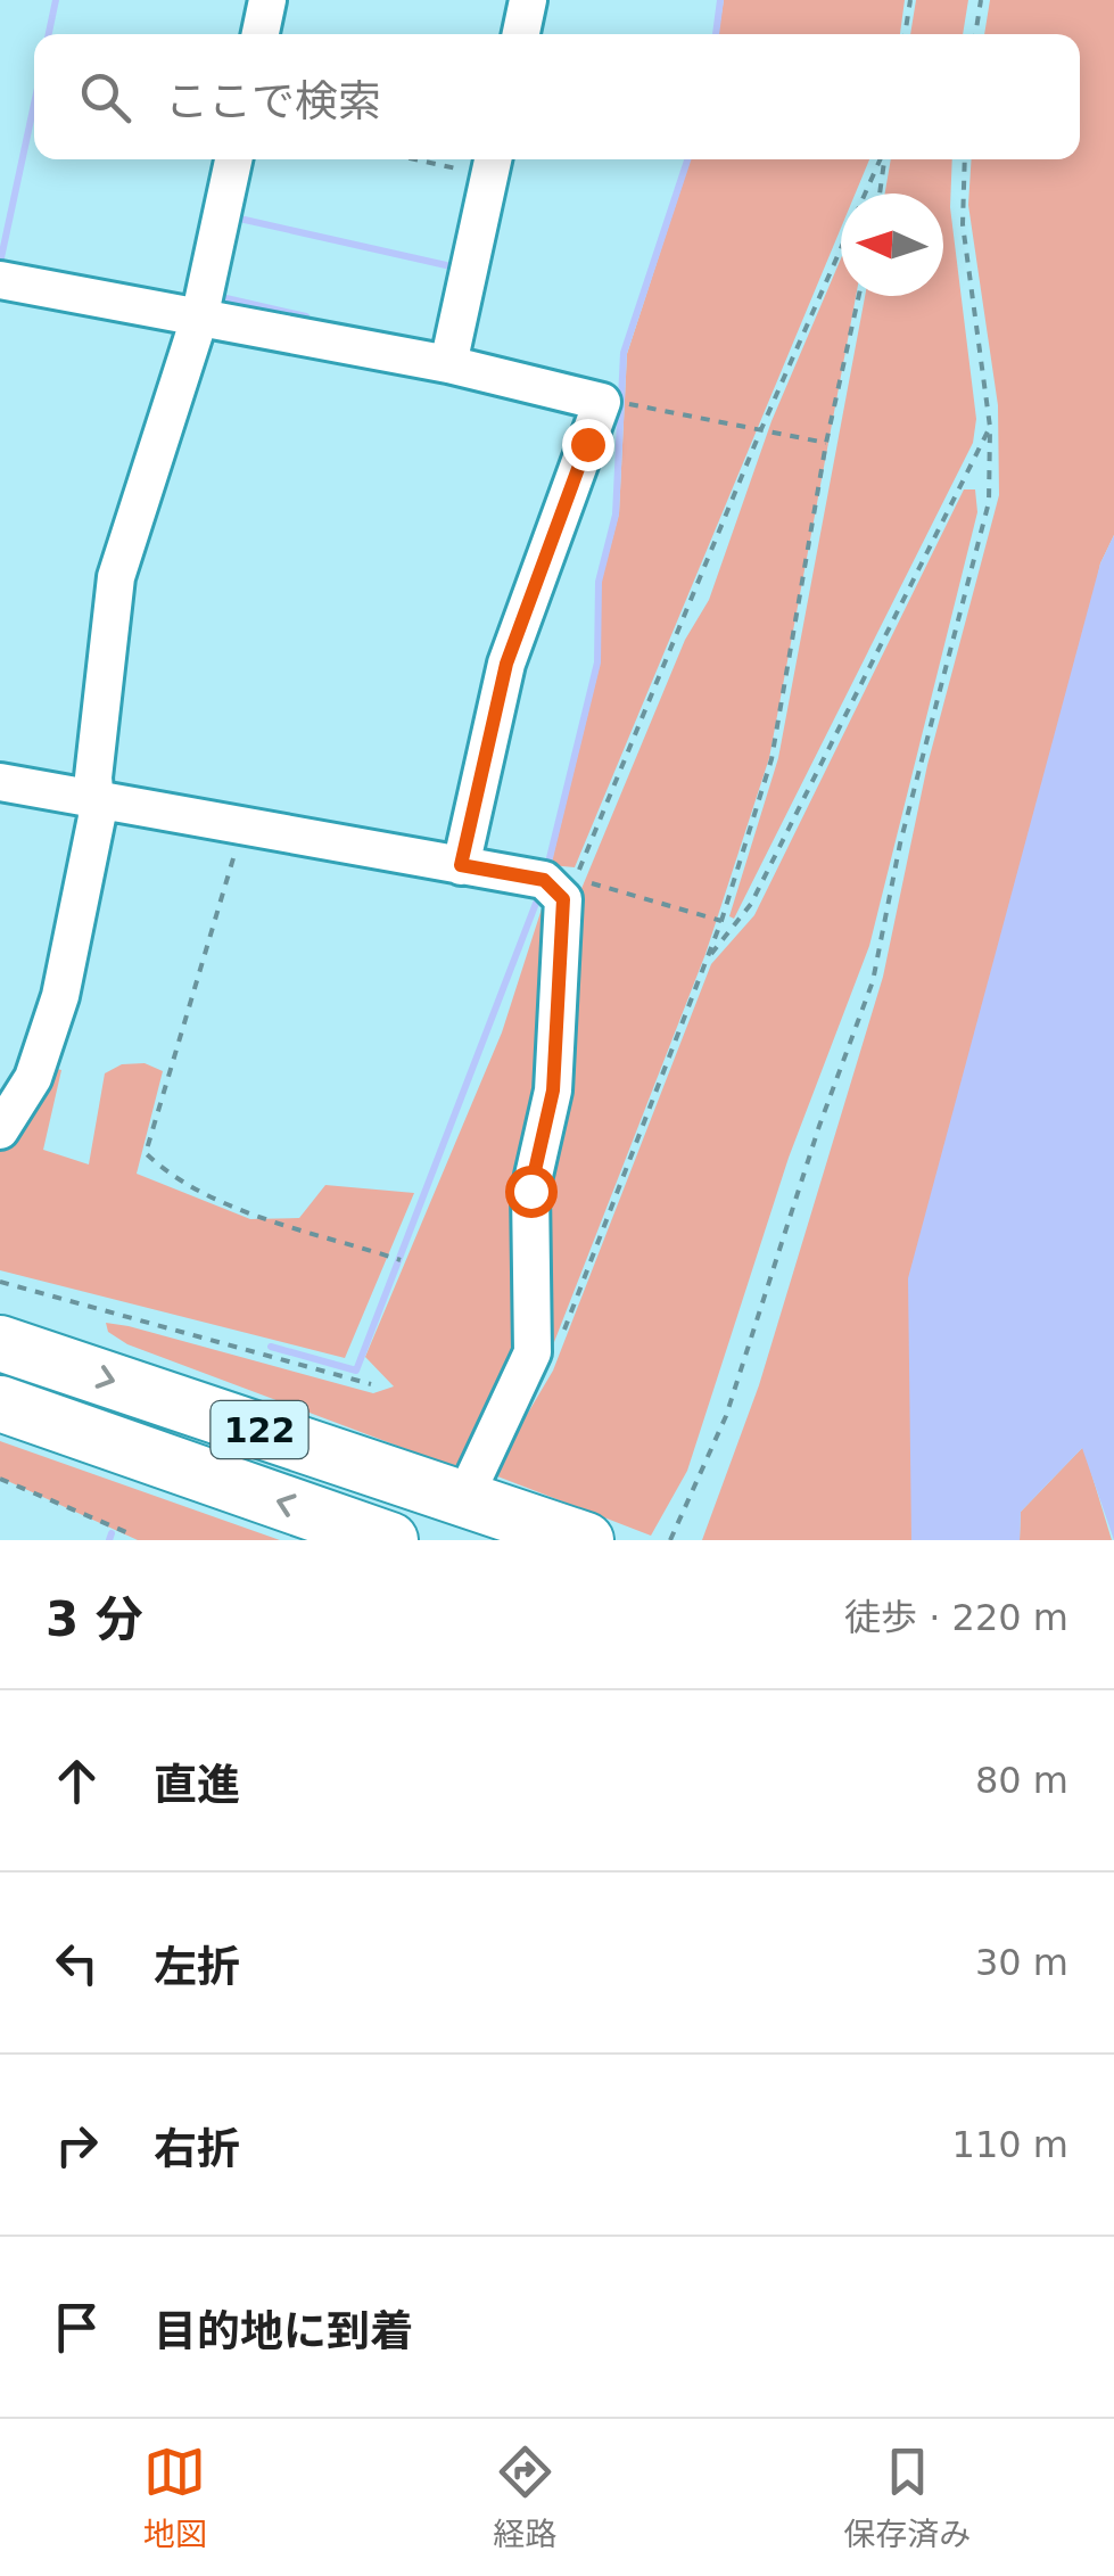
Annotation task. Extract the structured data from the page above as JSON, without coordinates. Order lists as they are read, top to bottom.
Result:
{
  "streets": {
    "highway": ["122"]
  },
  "north": "left",
  "page": {
    "search": "ここで検索",
    "heading": ["3 分", "徒歩 · 220 m"],
    "list": [
      ["直進", "80 m"],
      ["左折", "30 m"],
      ["右折", "110 m"],
      "目的地に到着"
    ],
    "nav": ["地図", "経路", "保存済み"]
  }
}
